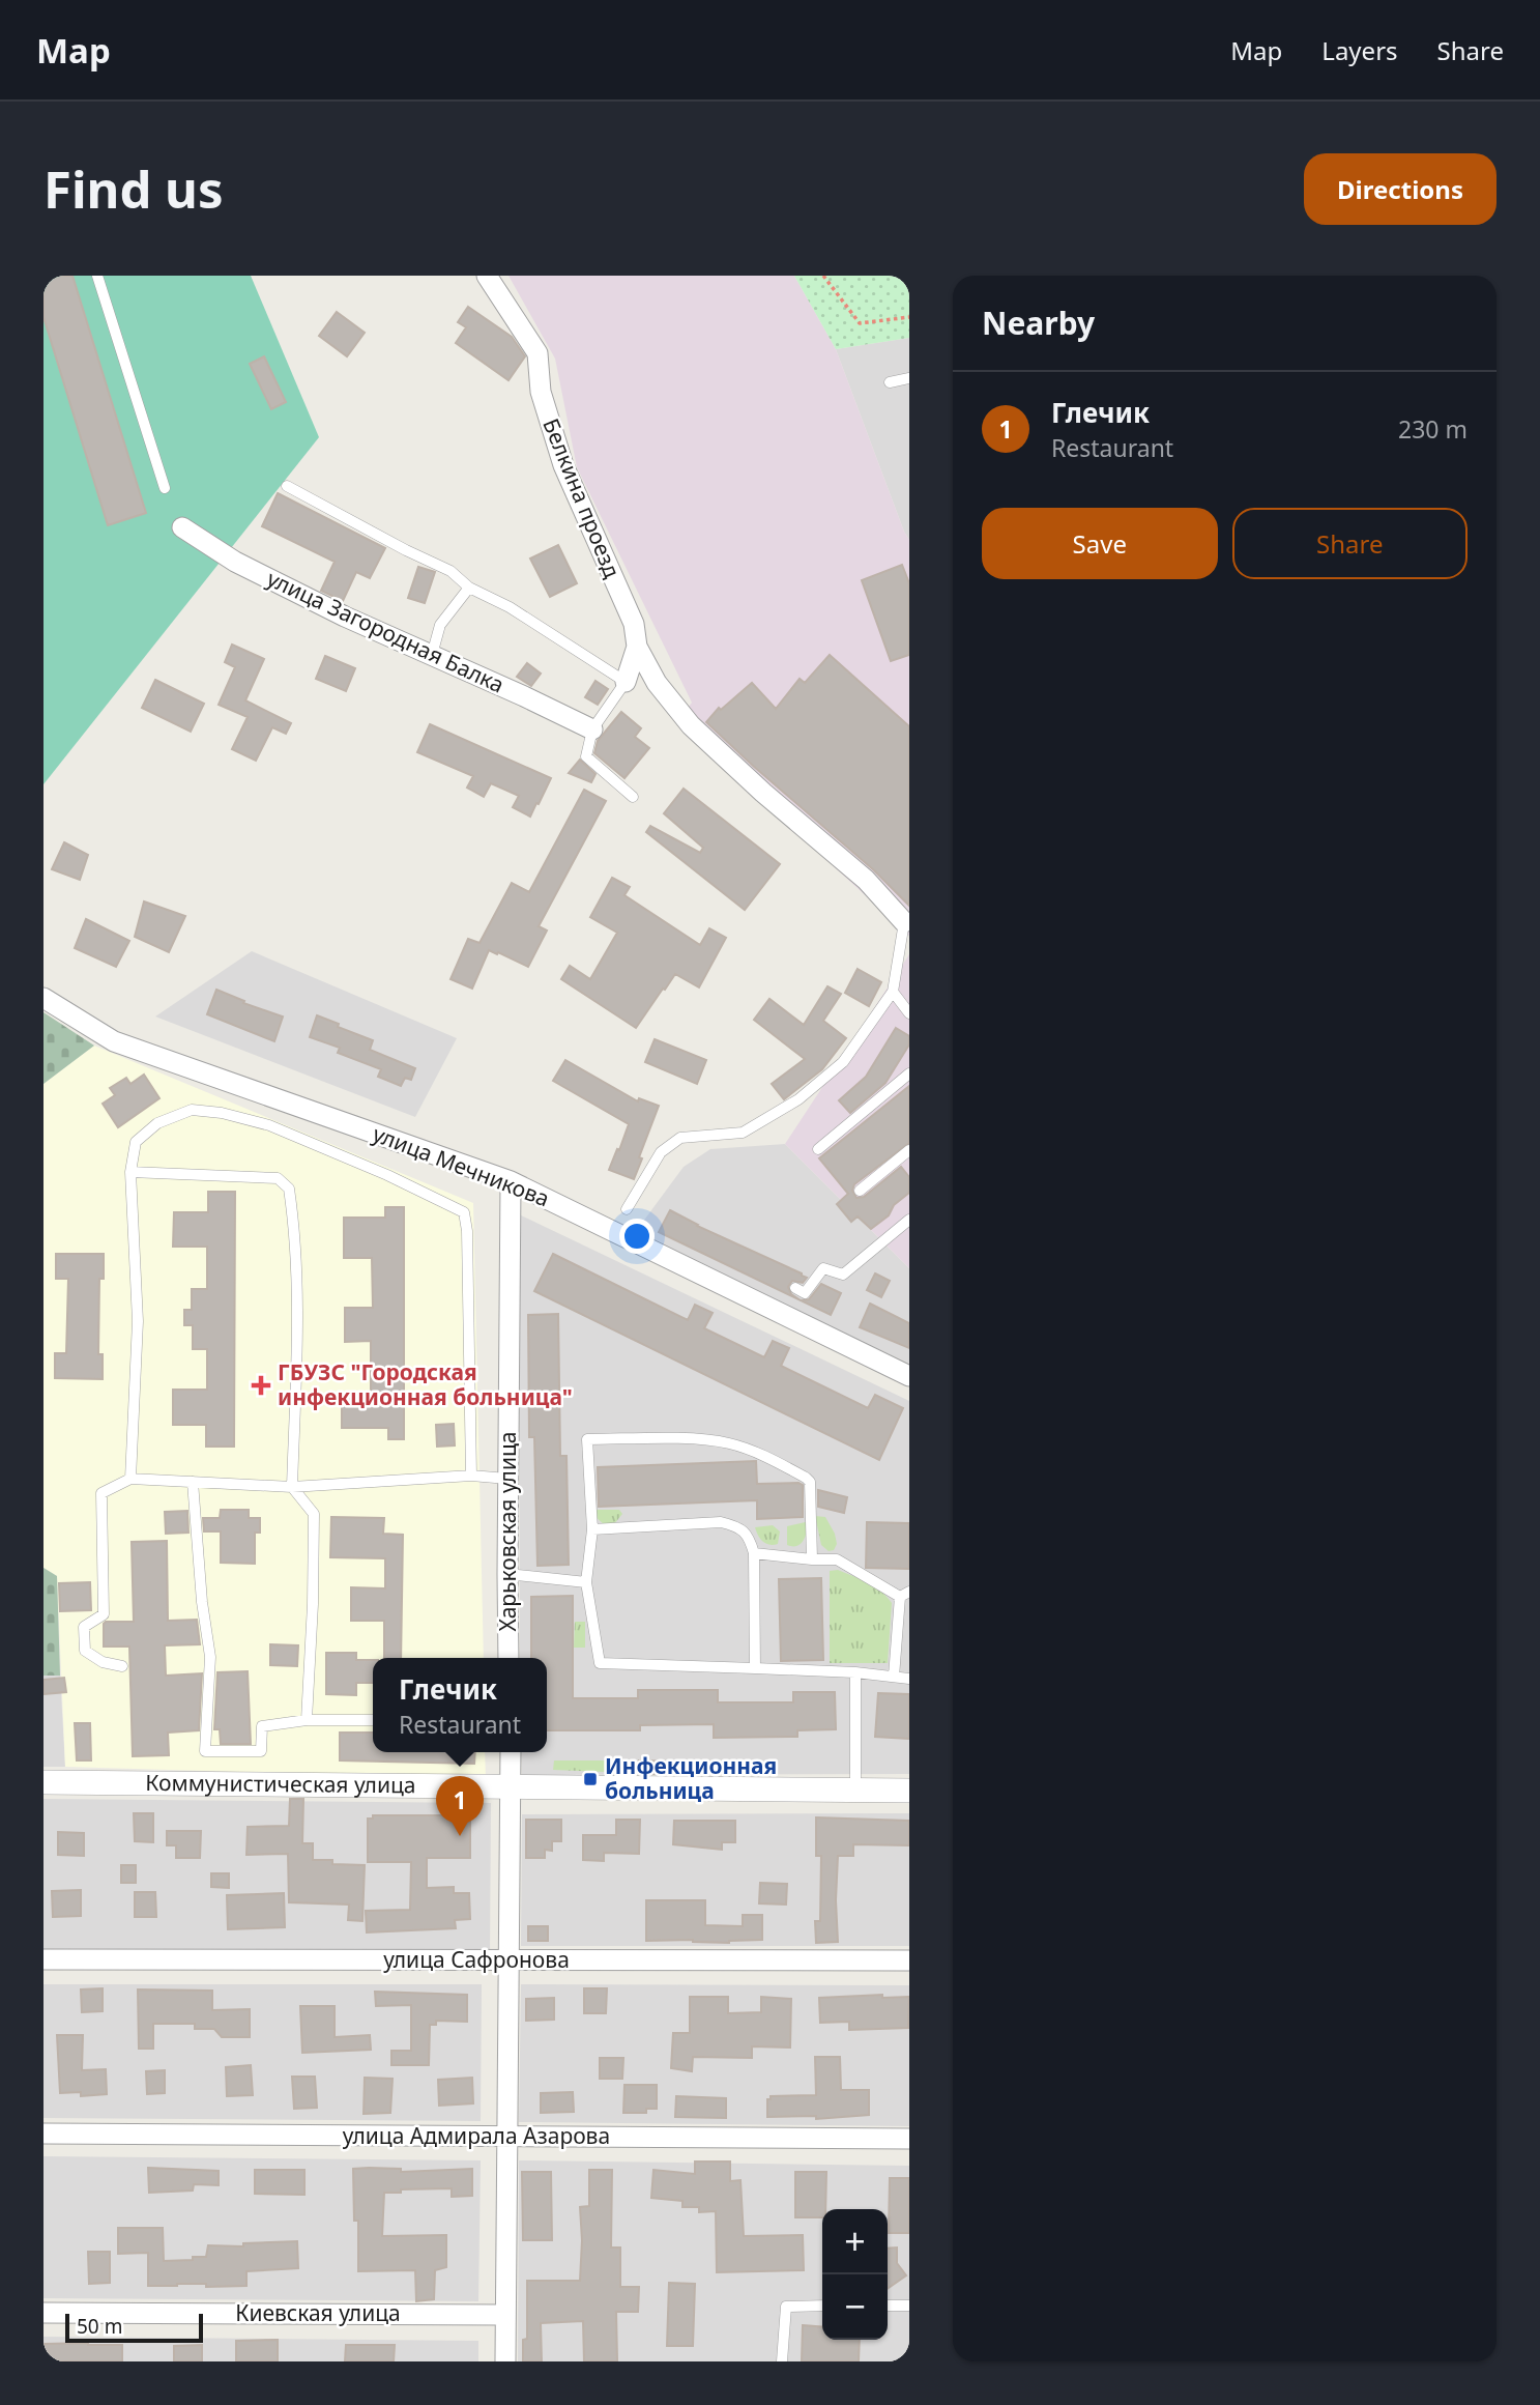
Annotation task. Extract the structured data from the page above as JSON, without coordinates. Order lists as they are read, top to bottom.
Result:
{
  "streets": {
    "street": [
      "Белкина проезд",
      "улица Загородная Балка",
      "улица Мечникова",
      "Харьковская улица",
      "Коммунистическая улица",
      "улица Сафронова",
      "улица Адмирала Азарова",
      "Киевская улица"
    ]
  },
  "crossings": [
    ["улица Мечникова", "Харьковская улица"]
  ],
  "places": {
    "health": ["ГБУЗС \"Городская инфекционная больница\""],
    "transit": ["Инфекционная больница"]
  },
  "scale_bar": "50 m",
  "page": {
    "header": "Map",
    "nav": ["Map", "Layers", "Share"],
    "buttons": [
      "Directions",
      ["Save", "Share"]
    ],
    "title": "Find us",
    "heading": "Nearby",
    "list": [
      {
        "mark": "1",
        "name": "Глечик",
        "note": "Restaurant",
        "value": "230 m"
      }
    ],
    "popup": ["Глечик", "Restaurant"],
    "pins": "1",
    "map_buttons": ["+", "−"],
    "scale": "50 m"
  }
}
